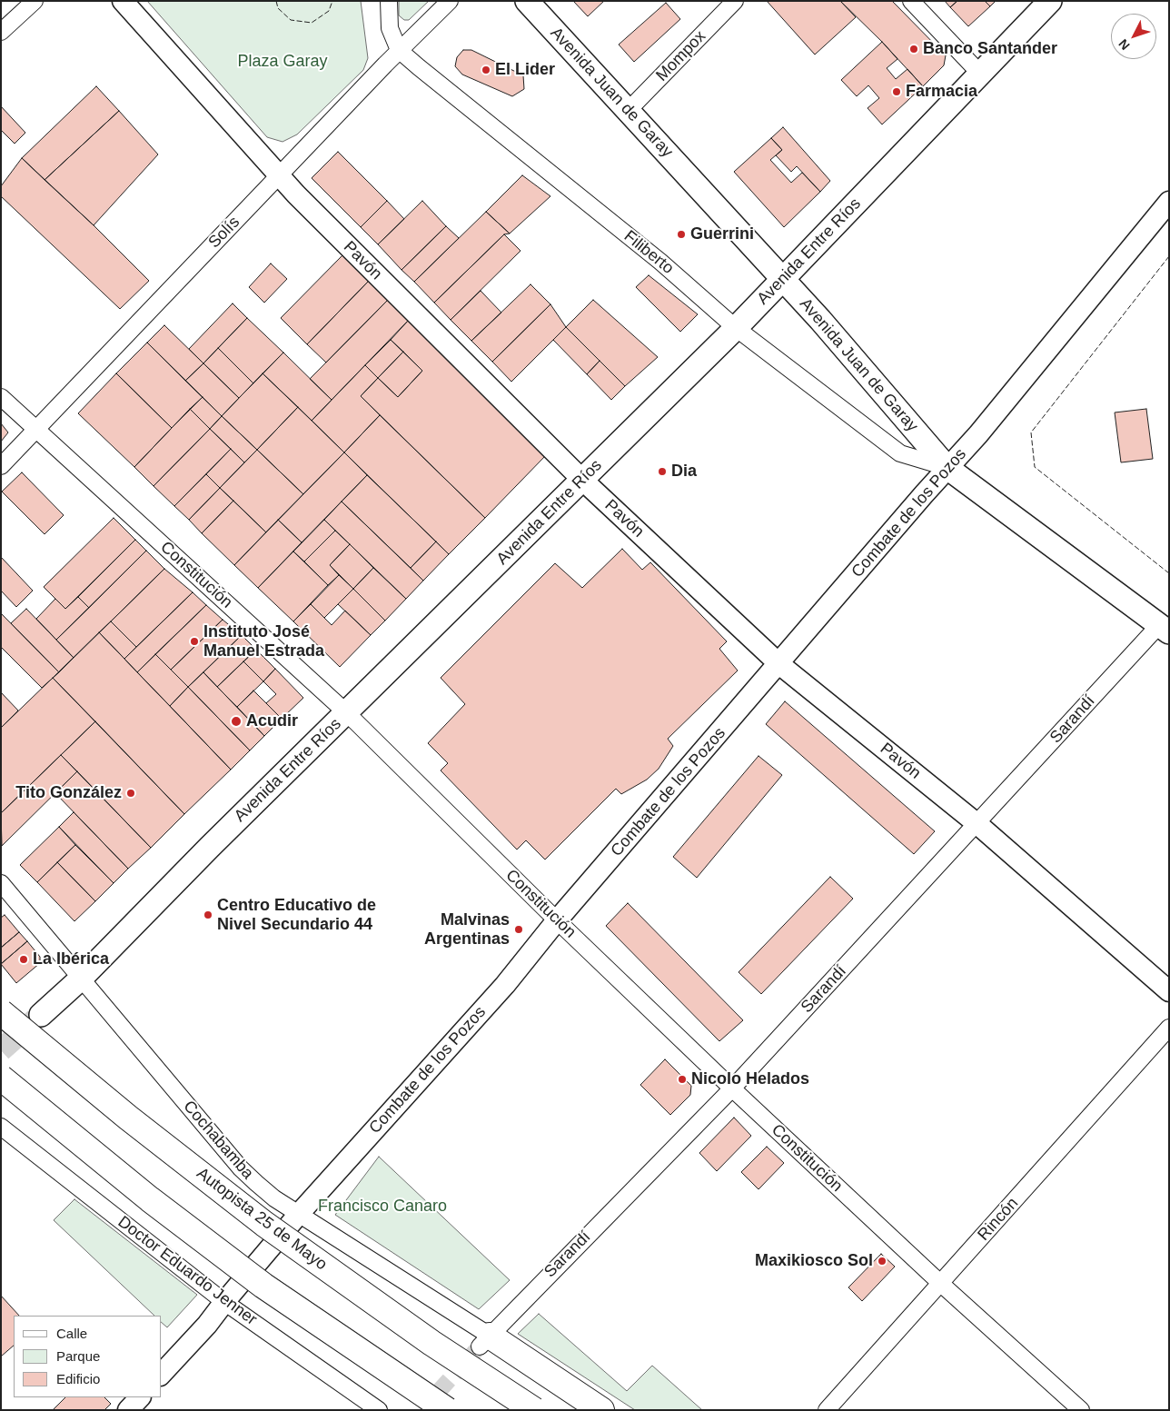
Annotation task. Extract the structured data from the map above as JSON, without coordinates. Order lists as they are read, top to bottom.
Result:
{
  "streets": {
    "highway": ["Autopista 25 de Mayo"],
    "main road": ["Avenida Juan de Garay", "Avenida Entre Ríos"],
    "street": [
      "Mompox",
      "Solís",
      "Filiberto",
      "Pavón",
      "Combate de los Pozos",
      "Constitución",
      "Sarandí",
      "Cochabamba",
      "Rincón",
      "Doctor Eduardo Jenner"
    ]
  },
  "crossings": [
    ["Mompox", "Avenida Juan de Garay"],
    ["Avenida Juan de Garay", "Avenida Entre Ríos"],
    ["Avenida Juan de Garay", "Filiberto"],
    ["Avenida Juan de Garay", "Combate de los Pozos"],
    ["Avenida Juan de Garay", "Sarandí"],
    ["Solís", "Filiberto"],
    ["Solís", "Pavón"],
    ["Solís", "Constitución"],
    ["Avenida Entre Ríos", "Filiberto"],
    ["Avenida Entre Ríos", "Pavón"],
    ["Avenida Entre Ríos", "Constitución"],
    ["Avenida Entre Ríos", "Cochabamba"],
    ["Filiberto", "Combate de los Pozos"],
    ["Pavón", "Combate de los Pozos"],
    ["Pavón", "Sarandí"],
    ["Combate de los Pozos", "Constitución"],
    ["Combate de los Pozos", "Cochabamba"],
    ["Combate de los Pozos", "Doctor Eduardo Jenner"],
    ["Constitución", "Sarandí"],
    ["Constitución", "Rincón"],
    ["Sarandí", "Cochabamba"]
  ],
  "parks": ["Plaza Garay", "Francisco Canaro"],
  "places": [
    "Banco Santander",
    "El Lider",
    "Farmacia",
    "Guerrini",
    "Dia",
    "Instituto José Manuel Estrada",
    "Acudir",
    "Tito González",
    "Centro Educativo de Nivel Secundario 44",
    "Malvinas Argentinas",
    "La Ibérica",
    "Nicolo Helados",
    "Maxikiosco Sol"
  ],
  "legend": ["Calle", "Parque", "Edificio"],
  "north": "bottom left"
}
